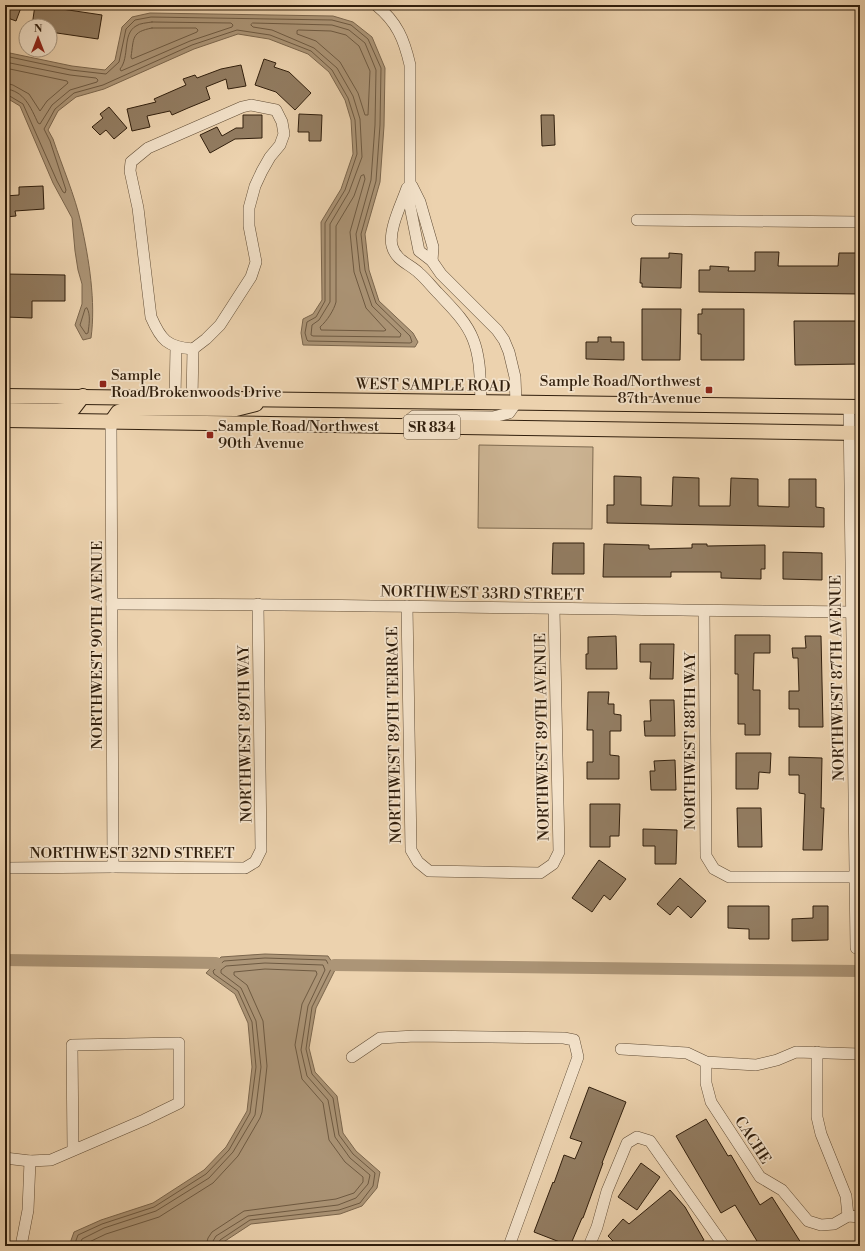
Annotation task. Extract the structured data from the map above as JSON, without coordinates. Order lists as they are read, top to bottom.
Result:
{
  "streets": {
    "main road": ["WEST SAMPLE ROAD", "SR 834"],
    "street": [
      "NORTHWEST 33RD STREET",
      "NORTHWEST 90TH AVENUE",
      "NORTHWEST 87TH AVENUE",
      "NORTHWEST 89TH WAY",
      "NORTHWEST 89TH TERRACE",
      "NORTHWEST 89TH AVENUE",
      "NORTHWEST 88TH WAY",
      "NORTHWEST 32ND STREET",
      "CACHE"
    ]
  },
  "crossings": [
    ["WEST SAMPLE ROAD", "NORTHWEST 87TH AVENUE"],
    ["SR 834", "NORTHWEST 90TH AVENUE"],
    ["SR 834", "NORTHWEST 87TH AVENUE"],
    ["NORTHWEST 33RD STREET", "NORTHWEST 90TH AVENUE"],
    ["NORTHWEST 33RD STREET", "NORTHWEST 87TH AVENUE"],
    ["NORTHWEST 33RD STREET", "NORTHWEST 89TH WAY"],
    ["NORTHWEST 33RD STREET", "NORTHWEST 89TH TERRACE"],
    ["NORTHWEST 33RD STREET", "NORTHWEST 89TH AVENUE"],
    ["NORTHWEST 33RD STREET", "NORTHWEST 88TH WAY"],
    ["NORTHWEST 90TH AVENUE", "NORTHWEST 32ND STREET"],
    ["NORTHWEST 87TH AVENUE", "NORTHWEST 88TH WAY"],
    ["NORTHWEST 89TH WAY", "NORTHWEST 32ND STREET"],
    ["NORTHWEST 89TH TERRACE", "NORTHWEST 89TH AVENUE"]
  ],
  "places": {
    "transit": ["Sample Road/Brokenwoods Drive", "Sample Road/Northwest 87th Avenue", "Sample Road/Northwest 90th Avenue"]
  },
  "north": "top"
}
